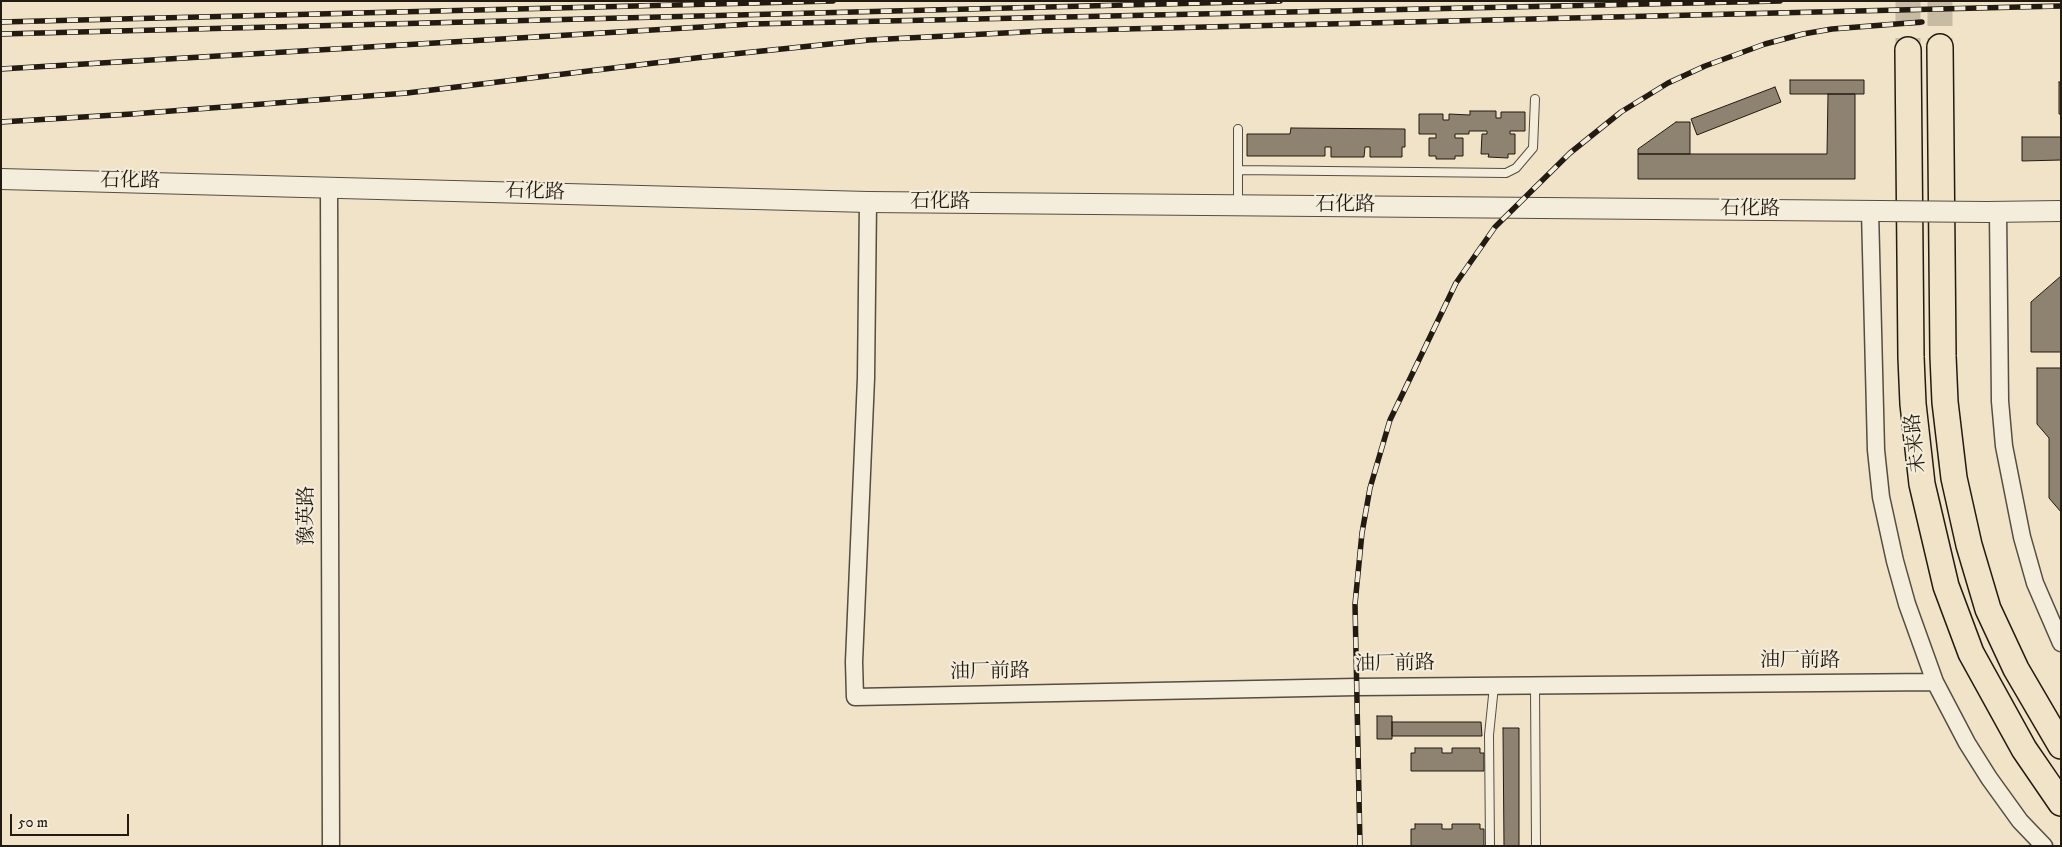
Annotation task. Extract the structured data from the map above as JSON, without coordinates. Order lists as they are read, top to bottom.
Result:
{
  "streets": {
    "main road": ["未来路"],
    "street": ["石化路", "豫英路", "油厂前路"]
  },
  "crossings": [
    ["石化路", "豫英路"],
    ["石化路", "油厂前路"]
  ],
  "scale_bar": "50 m"
}
